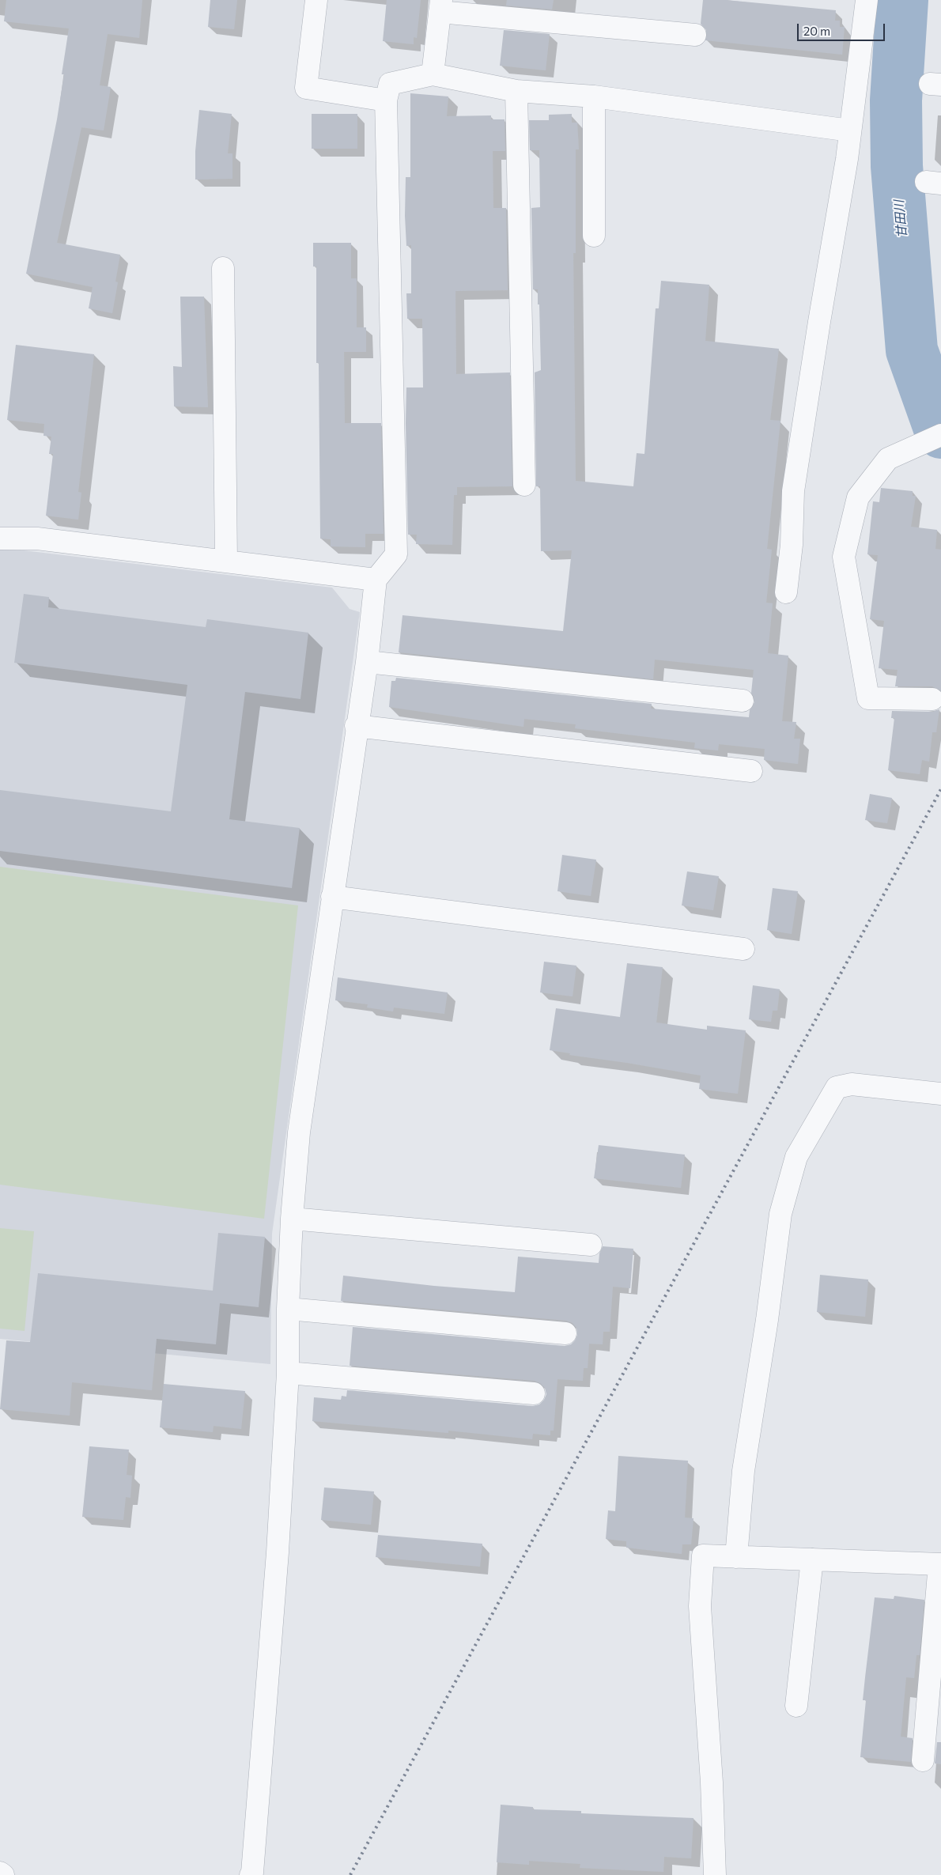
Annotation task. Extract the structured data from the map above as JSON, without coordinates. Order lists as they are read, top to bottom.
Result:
{
  "water": ["甘田川"],
  "scale_bar": "20 m"
}
